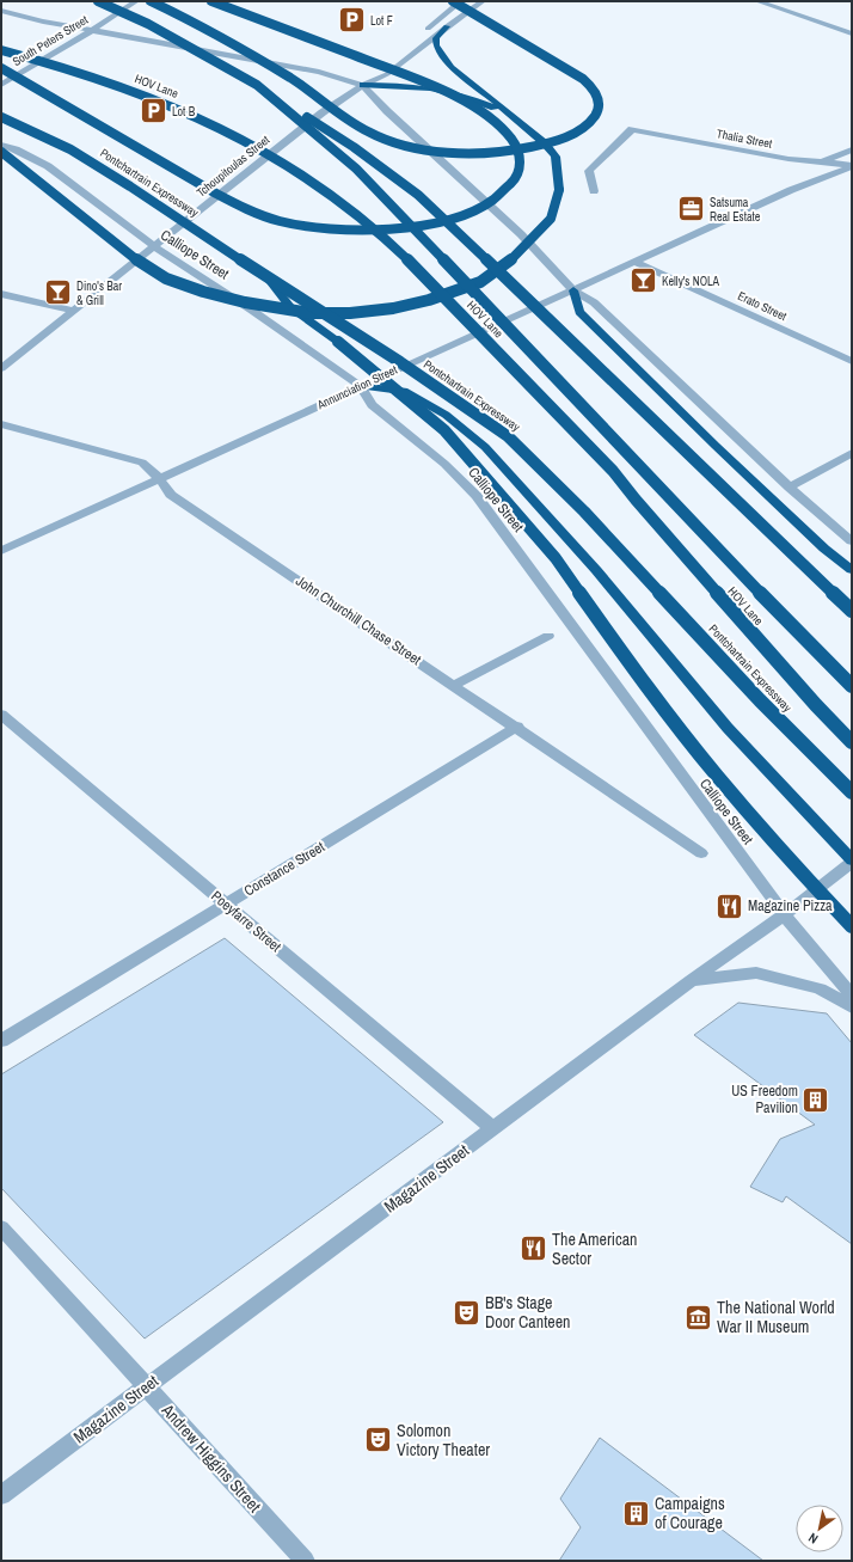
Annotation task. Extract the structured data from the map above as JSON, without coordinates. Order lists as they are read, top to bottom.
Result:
{
  "streets": {
    "highway": ["HOV Lane", "Pontchartrain Expressway"],
    "street": [
      "South Peters Street",
      "Thalia Street",
      "Tchoupitoulas Street",
      "Calliope Street",
      "Erato Street",
      "Annunciation Street",
      "John Churchill Chase Street",
      "Constance Street",
      "Poeyfarre Street",
      "Magazine Street",
      "Andrew Higgins Street"
    ]
  },
  "crossings": [
    ["Thalia Street", "Annunciation Street"],
    ["Tchoupitoulas Street", "Calliope Street"],
    ["Calliope Street", "Annunciation Street"],
    ["Calliope Street", "Magazine Street"],
    ["Erato Street", "Annunciation Street"],
    ["Annunciation Street", "John Churchill Chase Street"],
    ["John Churchill Chase Street", "Constance Street"],
    ["Constance Street", "Poeyfarre Street"],
    ["Poeyfarre Street", "Magazine Street"],
    ["Magazine Street", "Andrew Higgins Street"]
  ],
  "places": {
    "parking": ["Lot F", "Lot B"],
    "office": ["Satsuma Real Estate"],
    "bar": ["Kelly's NOLA", "Dino's Bar & Grill"],
    "restaurant": ["Magazine Pizza", "The American Sector"],
    "building": ["US Freedom Pavilion", "Campaigns of Courage"],
    "theatre": ["BB's Stage Door Canteen", "Solomon Victory Theater"],
    "museum": ["The National World War II Museum"]
  },
  "north": "bottom left"
}
